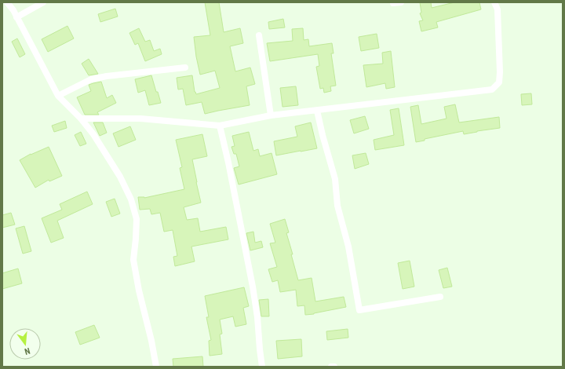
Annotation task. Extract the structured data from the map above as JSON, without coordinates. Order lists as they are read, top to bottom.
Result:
{
  "north": "bottom"
}
